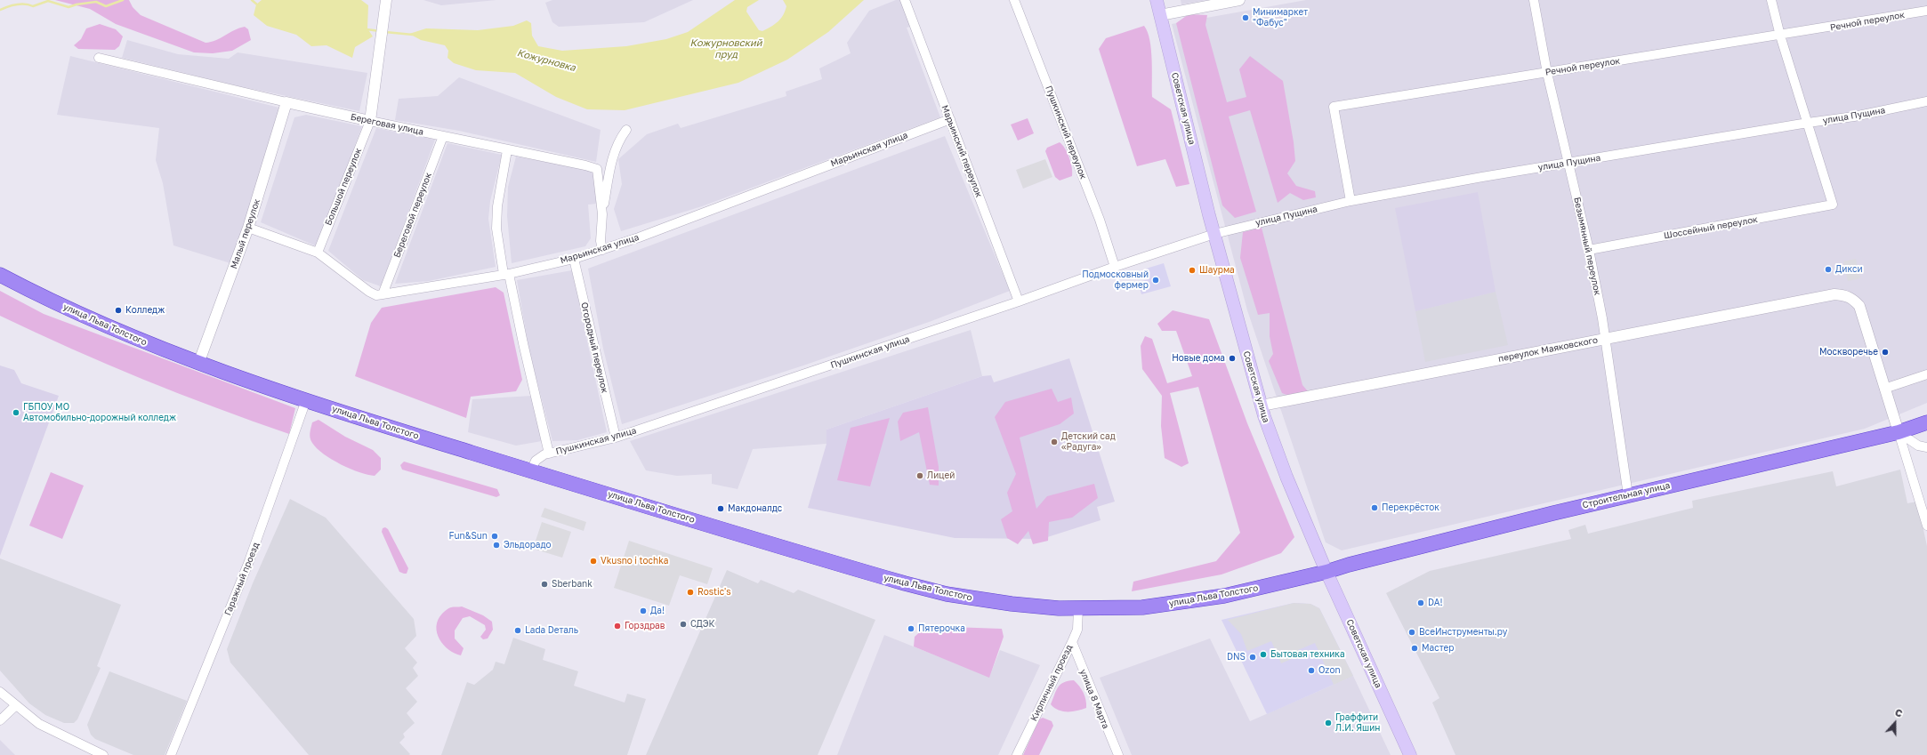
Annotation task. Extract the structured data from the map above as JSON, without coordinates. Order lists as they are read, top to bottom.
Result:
{
  "streets": {
    "highway": ["улица Льва Толстого", "Строительная улица"],
    "main road": ["Советская улица"],
    "street": [
      "Речной переулок",
      "улица Пущина",
      "Береговая улица",
      "Пушкинский переулок",
      "Марьинская улица",
      "Марьинский переулок",
      "Большой переулок",
      "Береговой переулок",
      "Шоссейный переулок",
      "Малый переулок",
      "Безымянный переулок",
      "Огородный переулок",
      "переулок Маяковского",
      "Пушкинская улица",
      "Гаражный проезд",
      "Кирпичный проезд",
      "улица 8 Марта"
    ]
  },
  "crossings": [
    ["Речной переулок", "улица Пущина"],
    ["Речной переулок", "Безымянный переулок"],
    ["Советская улица", "улица Пущина"],
    ["Советская улица", "улица Льва Толстого"],
    ["Советская улица", "переулок Маяковского"],
    ["Советская улица", "Пушкинская улица"],
    ["Советская улица", "Строительная улица"],
    ["улица Пущина", "Шоссейный переулок"],
    ["улица Пущина", "Безымянный переулок"],
    ["улица Пущина", "Пушкинская улица"],
    ["Береговая улица", "Марьинская улица"],
    ["Береговая улица", "Большой переулок"],
    ["Береговая улица", "Береговой переулок"],
    ["Береговая улица", "Малый переулок"],
    ["Пушкинский переулок", "Пушкинская улица"],
    ["Марьинская улица", "Марьинский переулок"],
    ["Марьинская улица", "Большой переулок"],
    ["Марьинская улица", "Береговой переулок"],
    ["Марьинская улица", "Малый переулок"],
    ["Марьинская улица", "Огородный переулок"],
    ["Марьинский переулок", "Пушкинская улица"],
    ["Шоссейный переулок", "Безымянный переулок"],
    ["Малый переулок", "улица Льва Толстого"],
    ["Безымянный переулок", "переулок Маяковского"],
    ["Безымянный переулок", "Строительная улица"],
    ["улица Льва Толстого", "Пушкинская улица"],
    ["улица Льва Толстого", "Строительная улица"],
    ["улица Льва Толстого", "Гаражный проезд"],
    ["улица Льва Толстого", "Кирпичный проезд"],
    ["Огородный переулок", "Пушкинская улица"],
    ["Кирпичный проезд", "улица 8 Марта"]
  ],
  "water": ["Кожурновский пруд", "Кожурновка"],
  "places": [
    "Минимаркет \"Фабус\"",
    "Дикси",
    "Шаурма",
    "Подмосковный фермер",
    "Колледж",
    "Москворечье",
    "Новые дома",
    "ГБПОУ МО Автомобильно-дорожный колледж",
    "Детский сад «Радуга»",
    "Лицей",
    "Перекрёсток",
    "Макдоналдс",
    "Fun&Sun",
    "Эльдорадо",
    "Vkusno i tochka",
    "Sberbank",
    "Rostic's",
    "DA!",
    "Да!",
    "СДЭК",
    "Горздрав",
    "Пятерочка",
    "Lada Dеталь",
    "ВсеИнструменты.ру",
    "Мастер",
    "Бытовая техника",
    "DNS",
    "Ozon",
    "Граффити Л.И. Яшин"
  ],
  "north": "top"
}
